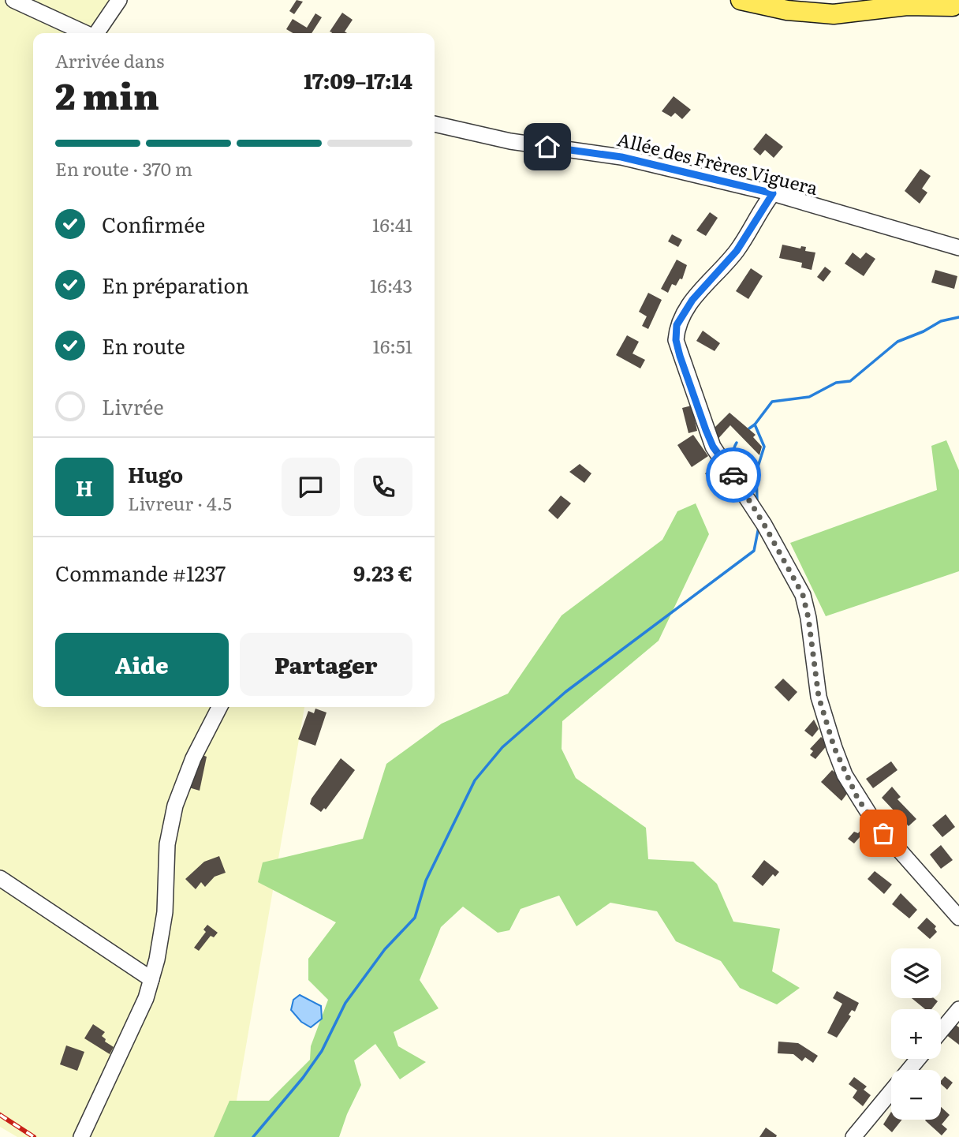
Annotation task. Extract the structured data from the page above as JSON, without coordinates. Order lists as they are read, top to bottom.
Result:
{
  "streets": {
    "street": ["Allée des Frères Viguera"]
  },
  "page": {
    "heading": ["2 min", "Arrivée dans", "17:09–17:14"],
    "panel": [
      "Hugo",
      "Livreur · 4.5",
      "Commande #1237",
      "9.23 €"
    ],
    "bar": "En route · 370 m",
    "list": [
      ["Confirmée", "16:41"],
      ["En préparation", "16:43"],
      ["En route", "16:51"],
      "Livrée"
    ],
    "round": "H",
    "buttons": ["Aide", "Partager"],
    "map_buttons": ["+", "−"]
  }
}
